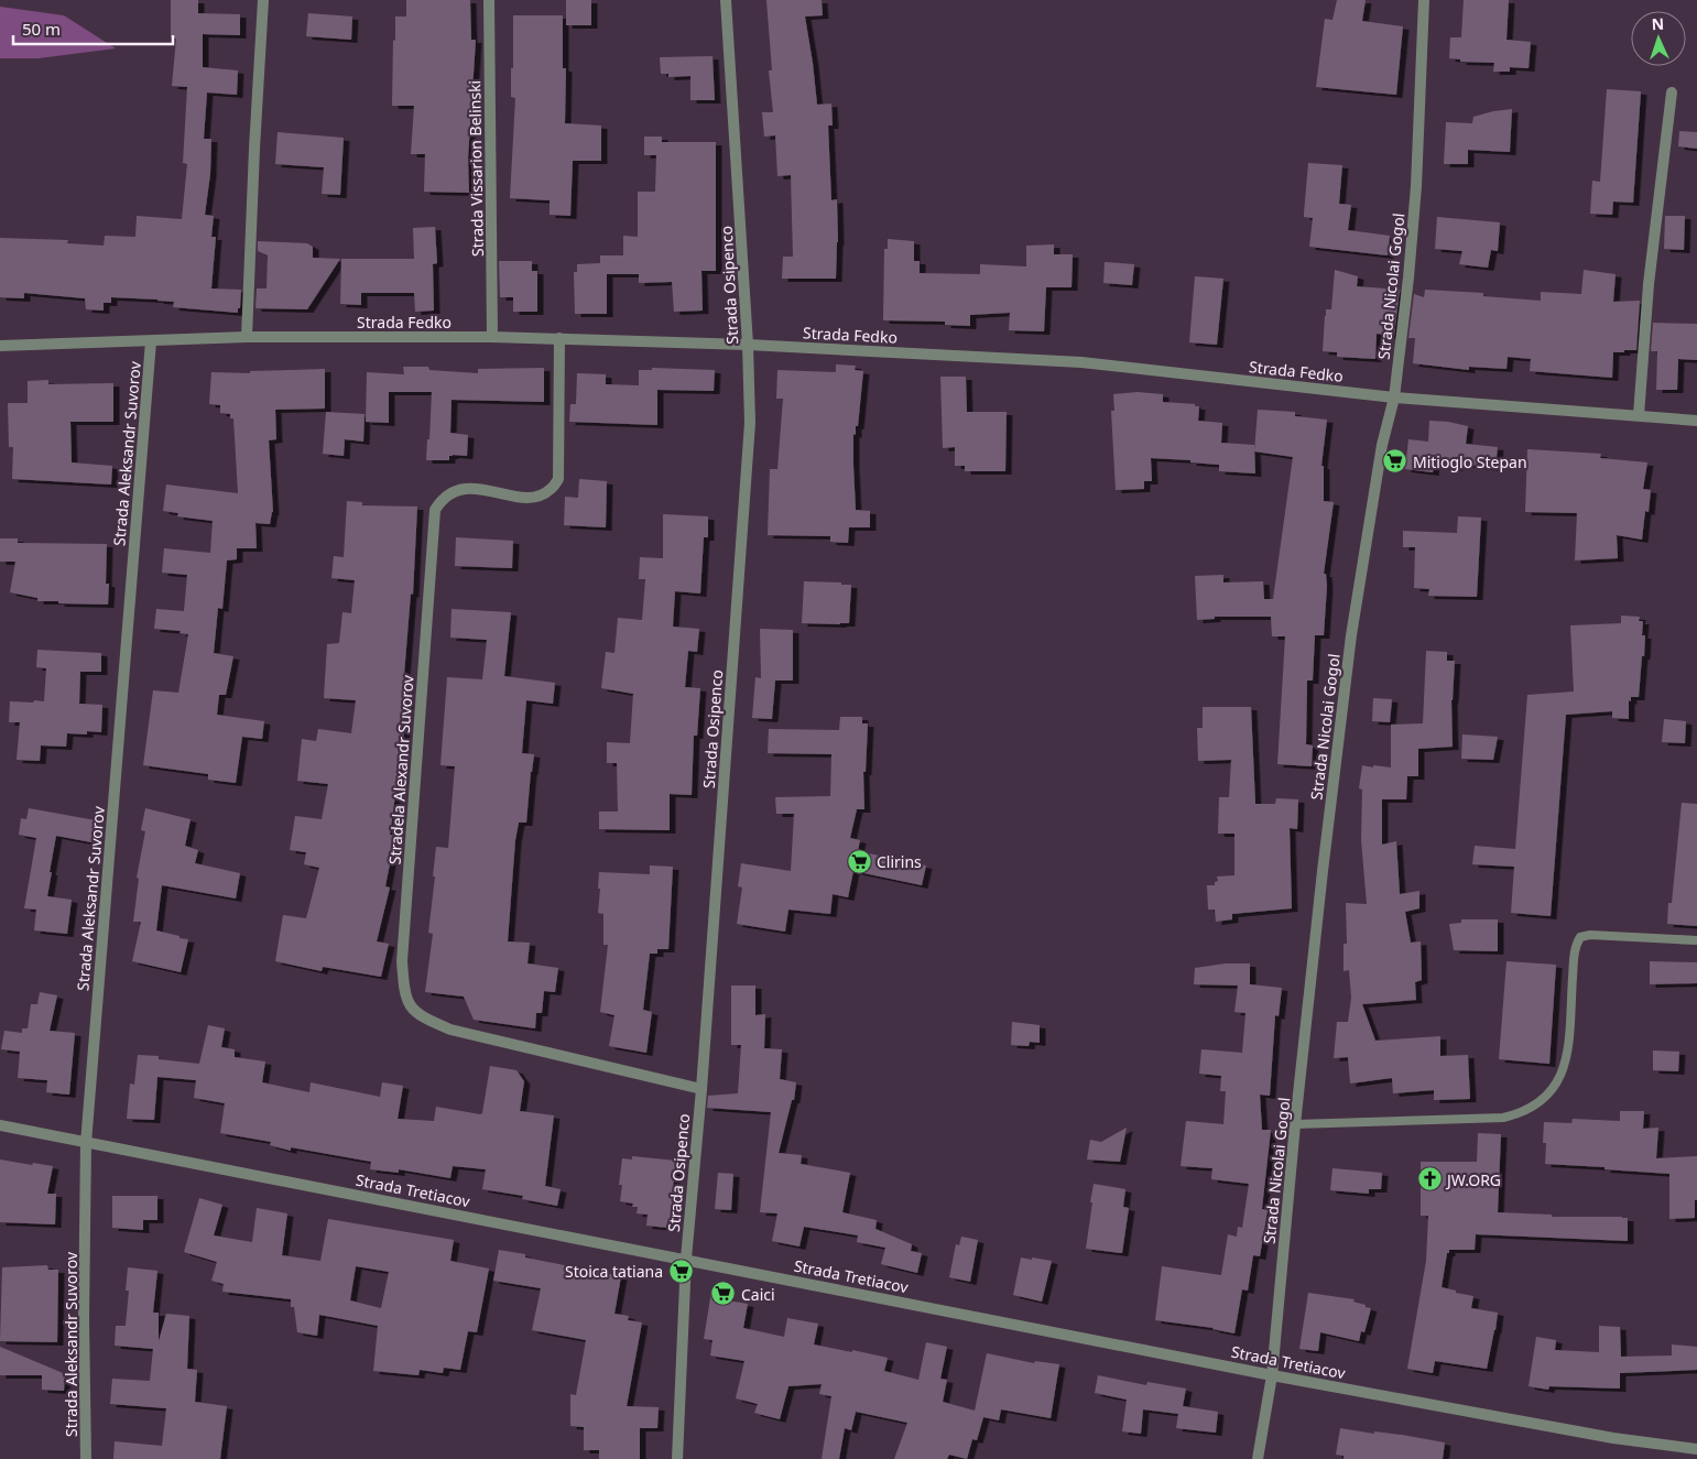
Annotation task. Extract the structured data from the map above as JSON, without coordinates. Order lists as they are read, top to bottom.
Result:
{
  "streets": {
    "street": [
      "Strada Vissarion Belinski",
      "Strada Osipenco",
      "Strada Nicolai Gogol",
      "Strada Fedko",
      "Strada Aleksandr Suvorov",
      "Stradela Alexandr Suvorov",
      "Strada Tretiacov"
    ]
  },
  "crossings": [
    ["Strada Vissarion Belinski", "Strada Fedko"],
    ["Strada Osipenco", "Strada Fedko"],
    ["Strada Osipenco", "Stradela Alexandr Suvorov"],
    ["Strada Osipenco", "Strada Tretiacov"],
    ["Strada Nicolai Gogol", "Strada Fedko"],
    ["Strada Nicolai Gogol", "Strada Tretiacov"],
    ["Strada Fedko", "Strada Aleksandr Suvorov"],
    ["Strada Fedko", "Stradela Alexandr Suvorov"],
    ["Strada Aleksandr Suvorov", "Strada Tretiacov"]
  ],
  "places": {
    "supermarket": [
      "Mitioglo Stepan",
      "Clirins",
      "Stoica tatiana",
      "Caici"
    ],
    "church": ["JW.ORG"]
  },
  "scale_bar": "50 m",
  "north": "top"
}
